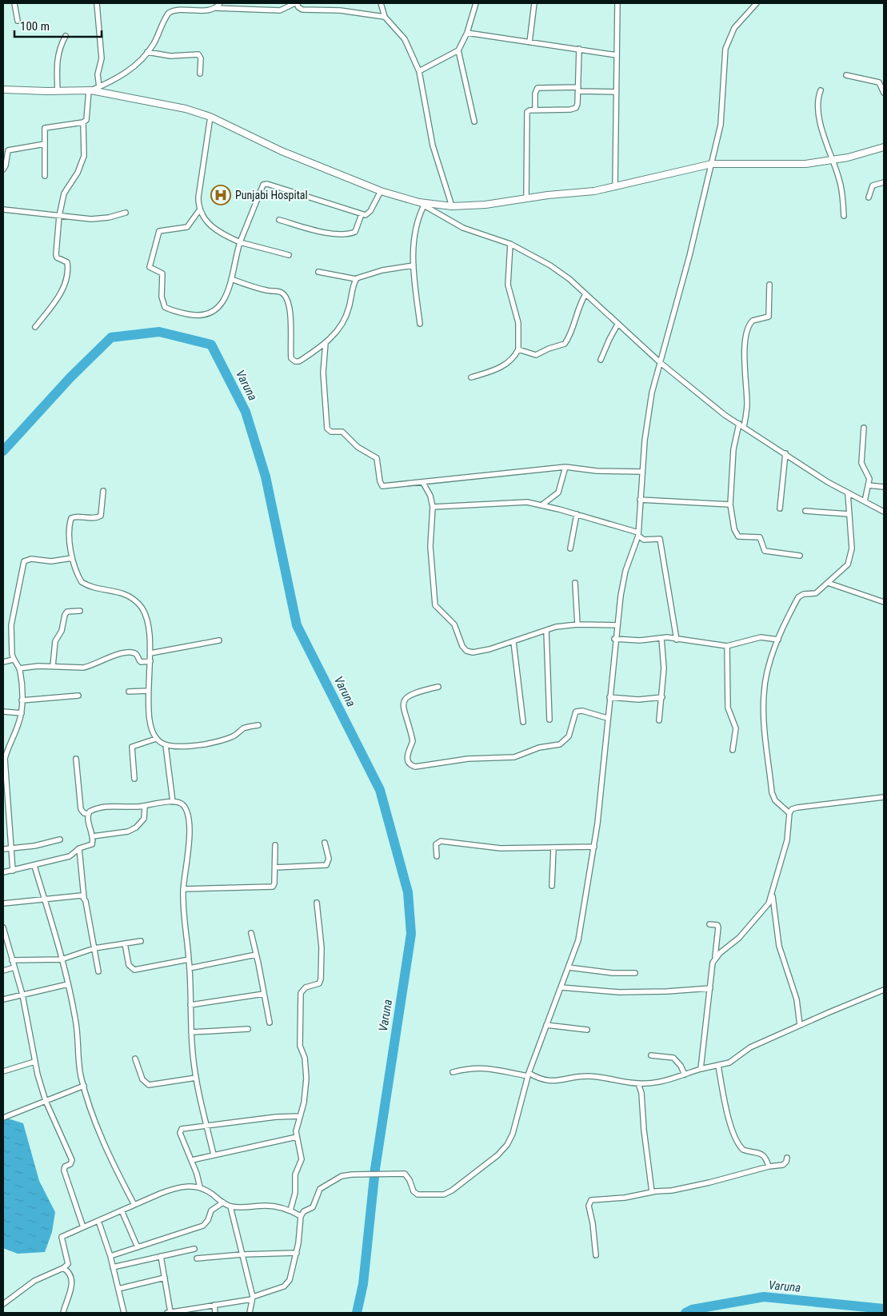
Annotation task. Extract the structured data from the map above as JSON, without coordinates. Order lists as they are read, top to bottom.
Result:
{
  "water": ["Varuna"],
  "places": {
    "hospital": ["Punjabi Hospital"]
  },
  "scale_bar": "100 m"
}
